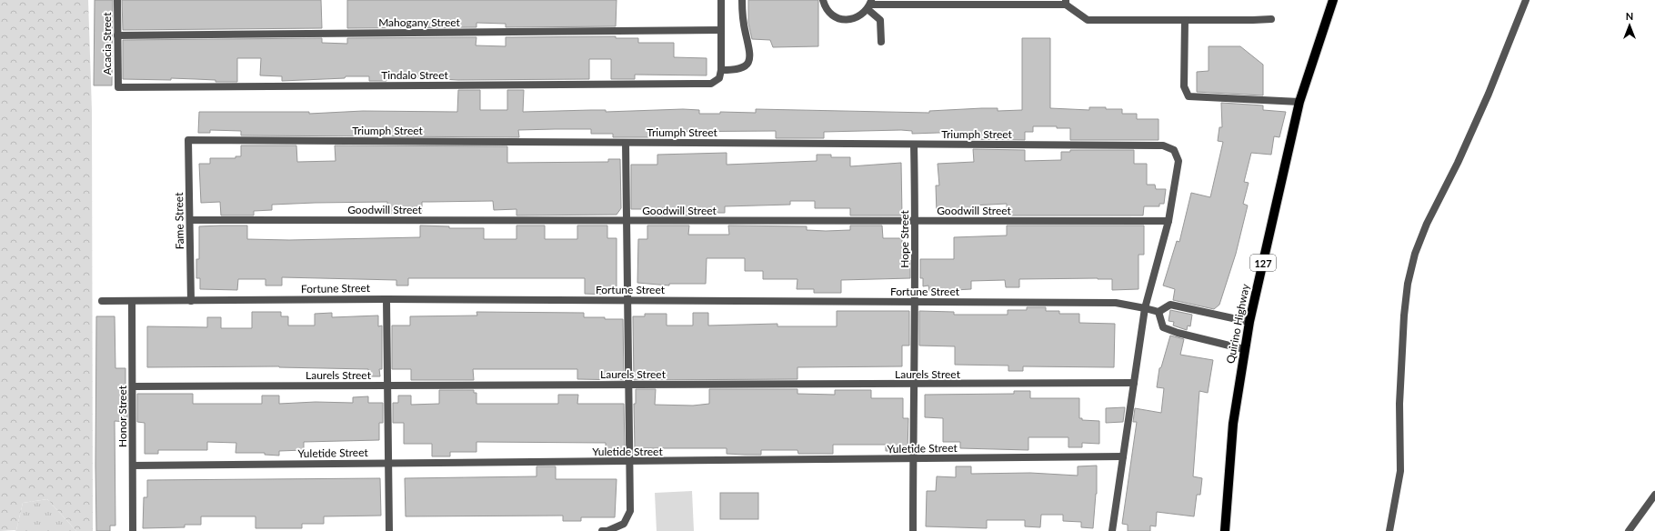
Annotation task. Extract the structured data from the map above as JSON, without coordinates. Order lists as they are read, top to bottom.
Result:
{
  "streets": {
    "main road": ["127", "Quirino Highway"],
    "street": [
      "Mahogany Street",
      "Acacia Street",
      "Tindalo Street",
      "Triumph Street",
      "Goodwill Street",
      "Fame Street",
      "Hope Street",
      "Fortune Street",
      "Laurels Street",
      "Honor Street",
      "Yuletide Street"
    ]
  },
  "crossings": [
    ["Mahogany Street", "Acacia Street"],
    ["Acacia Street", "Tindalo Street"],
    ["Triumph Street", "Goodwill Street"],
    ["Triumph Street", "Fame Street"],
    ["Triumph Street", "Hope Street"],
    ["Goodwill Street", "Fame Street"],
    ["Goodwill Street", "Hope Street"],
    ["Fame Street", "Fortune Street"],
    ["Hope Street", "Fortune Street"],
    ["Hope Street", "Laurels Street"],
    ["Hope Street", "Yuletide Street"],
    ["Fortune Street", "Honor Street"],
    ["Laurels Street", "Honor Street"],
    ["Honor Street", "Yuletide Street"]
  ],
  "north": "top"
}
